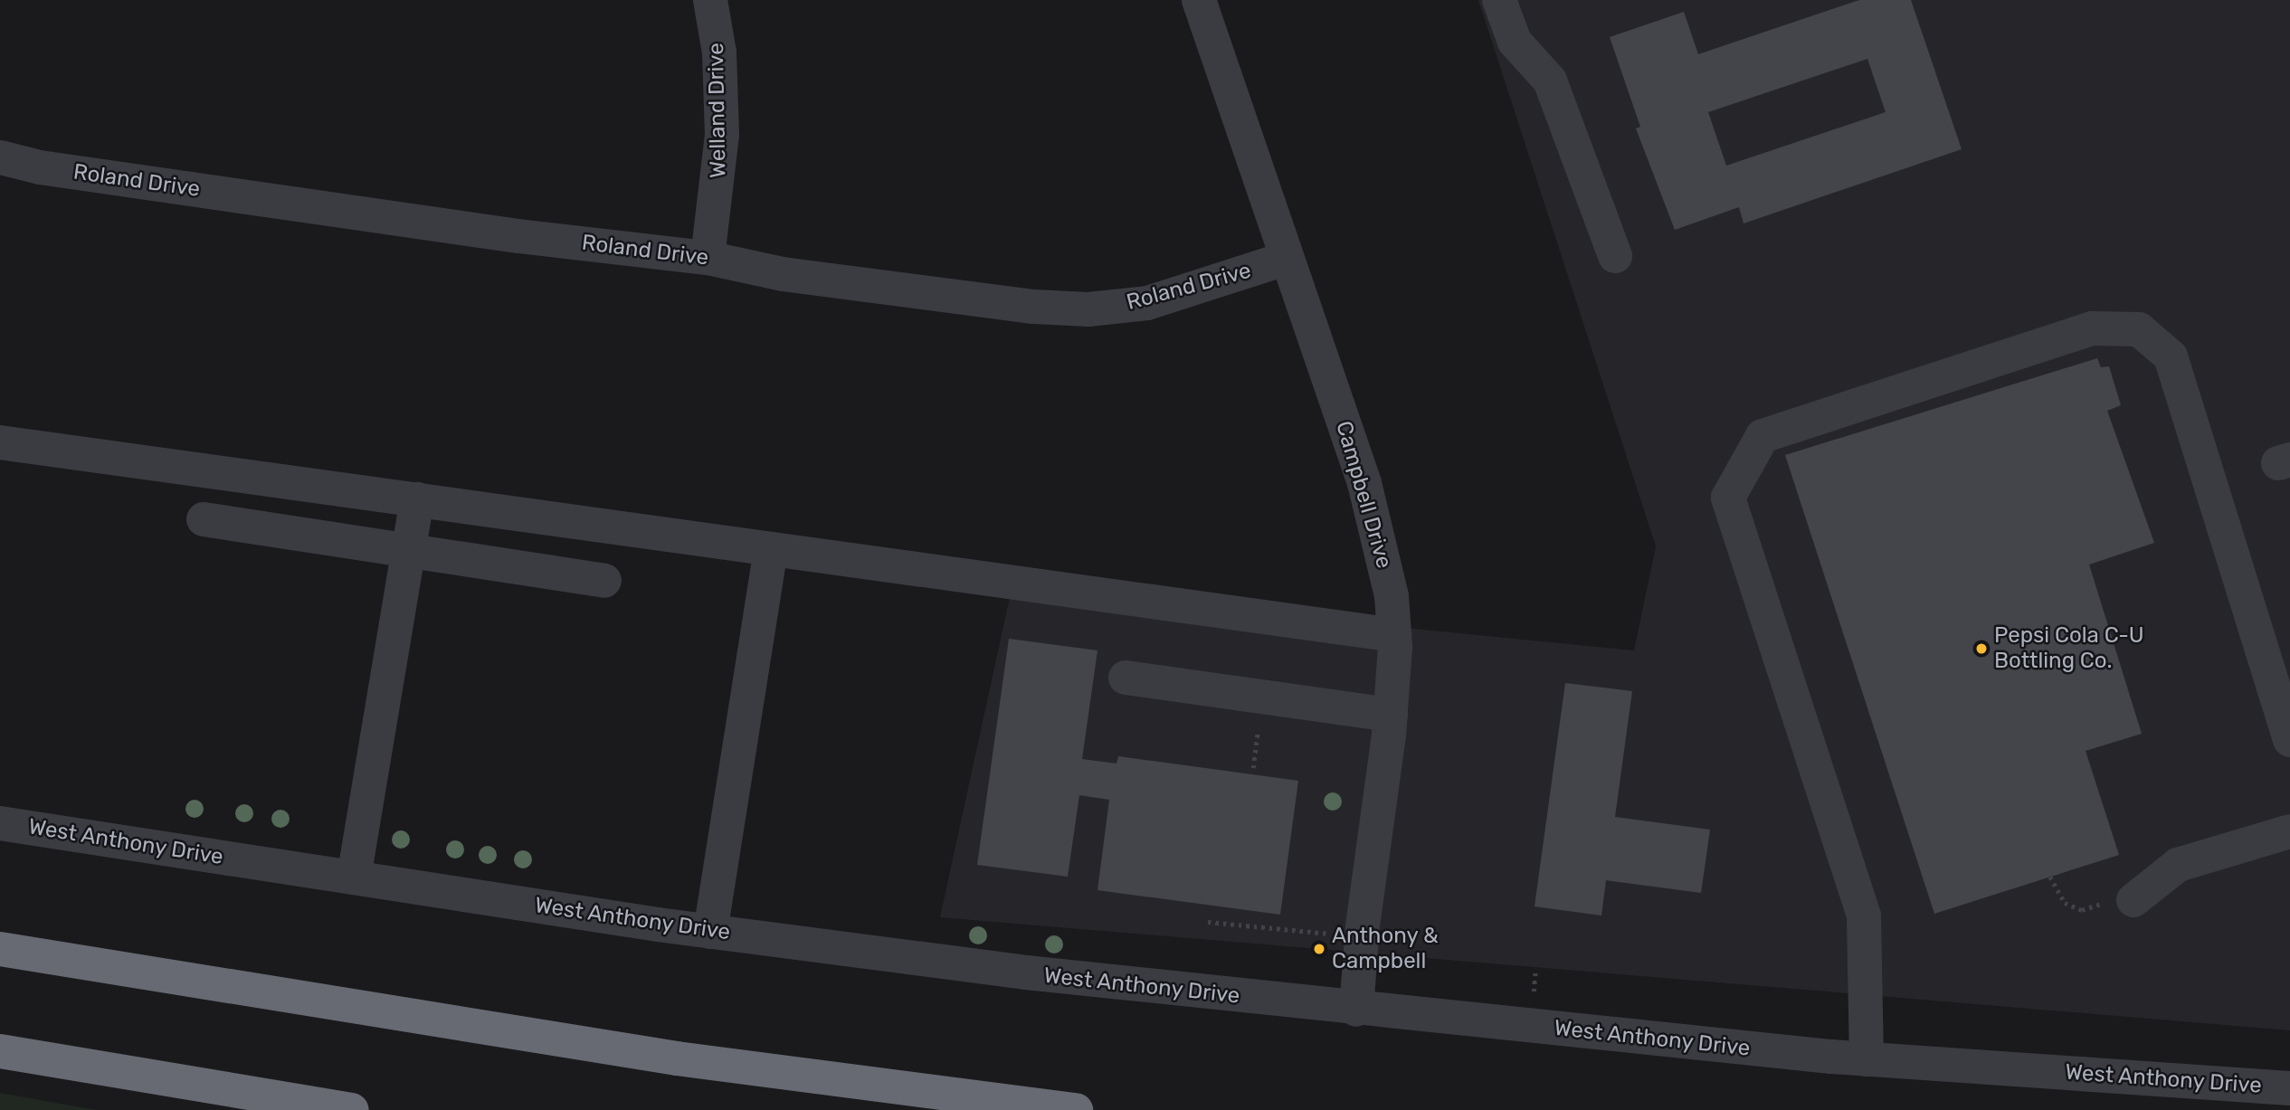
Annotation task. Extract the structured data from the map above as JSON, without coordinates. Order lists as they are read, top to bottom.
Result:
{
  "streets": {
    "street": [
      "Welland Drive",
      "Roland Drive",
      "Campbell Drive",
      "West Anthony Drive"
    ]
  },
  "crossings": [
    ["Welland Drive", "Roland Drive"],
    ["Roland Drive", "Campbell Drive"],
    ["Campbell Drive", "West Anthony Drive"]
  ],
  "places": ["Pepsi Cola C-U Bottling Co.", "Anthony & Campbell"]
}
